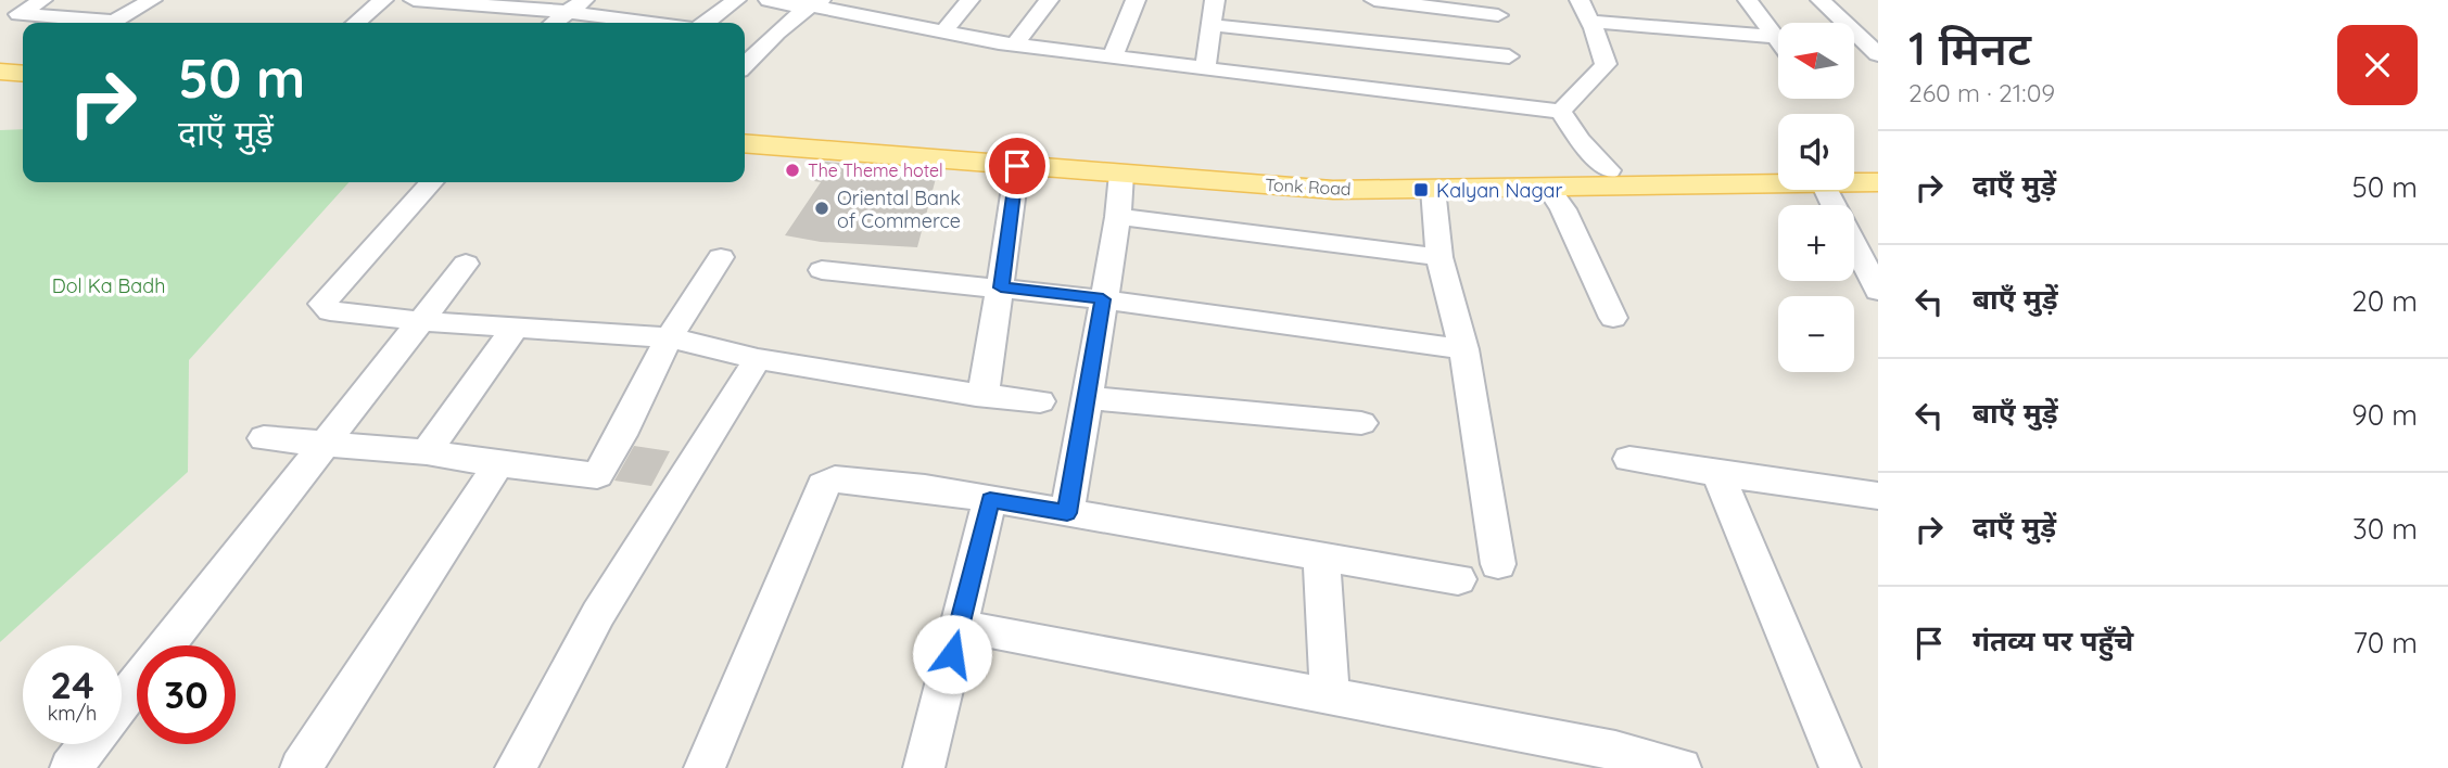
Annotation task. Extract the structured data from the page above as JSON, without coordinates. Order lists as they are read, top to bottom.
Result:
{
  "streets": {
    "main road": ["Tonk Road"]
  },
  "parks": ["Dol Ka Badh"],
  "places": {
    "other": ["The Theme hotel", "Oriental Bank of Commerce"],
    "transit": ["Kalyan Nagar"]
  },
  "north": "left",
  "page": {
    "heading": ["1 मिनट", "260 m · 21:09"],
    "map_buttons": ["+", "−"],
    "turn": ["50 m", "दाएँ मुड़ें"],
    "list": [
      {
        "name": "दाएँ मुड़ें",
        "value": "50 m"
      },
      {
        "name": "बाएँ मुड़ें",
        "value": "20 m"
      },
      {
        "name": "बाएँ मुड़ें",
        "value": "90 m"
      },
      {
        "name": "दाएँ मुड़ें",
        "value": "30 m"
      },
      {
        "name": "गंतव्य पर पहुँचे",
        "value": "70 m"
      }
    ],
    "speed": "24 km/h",
    "limit": "30"
  }
}
